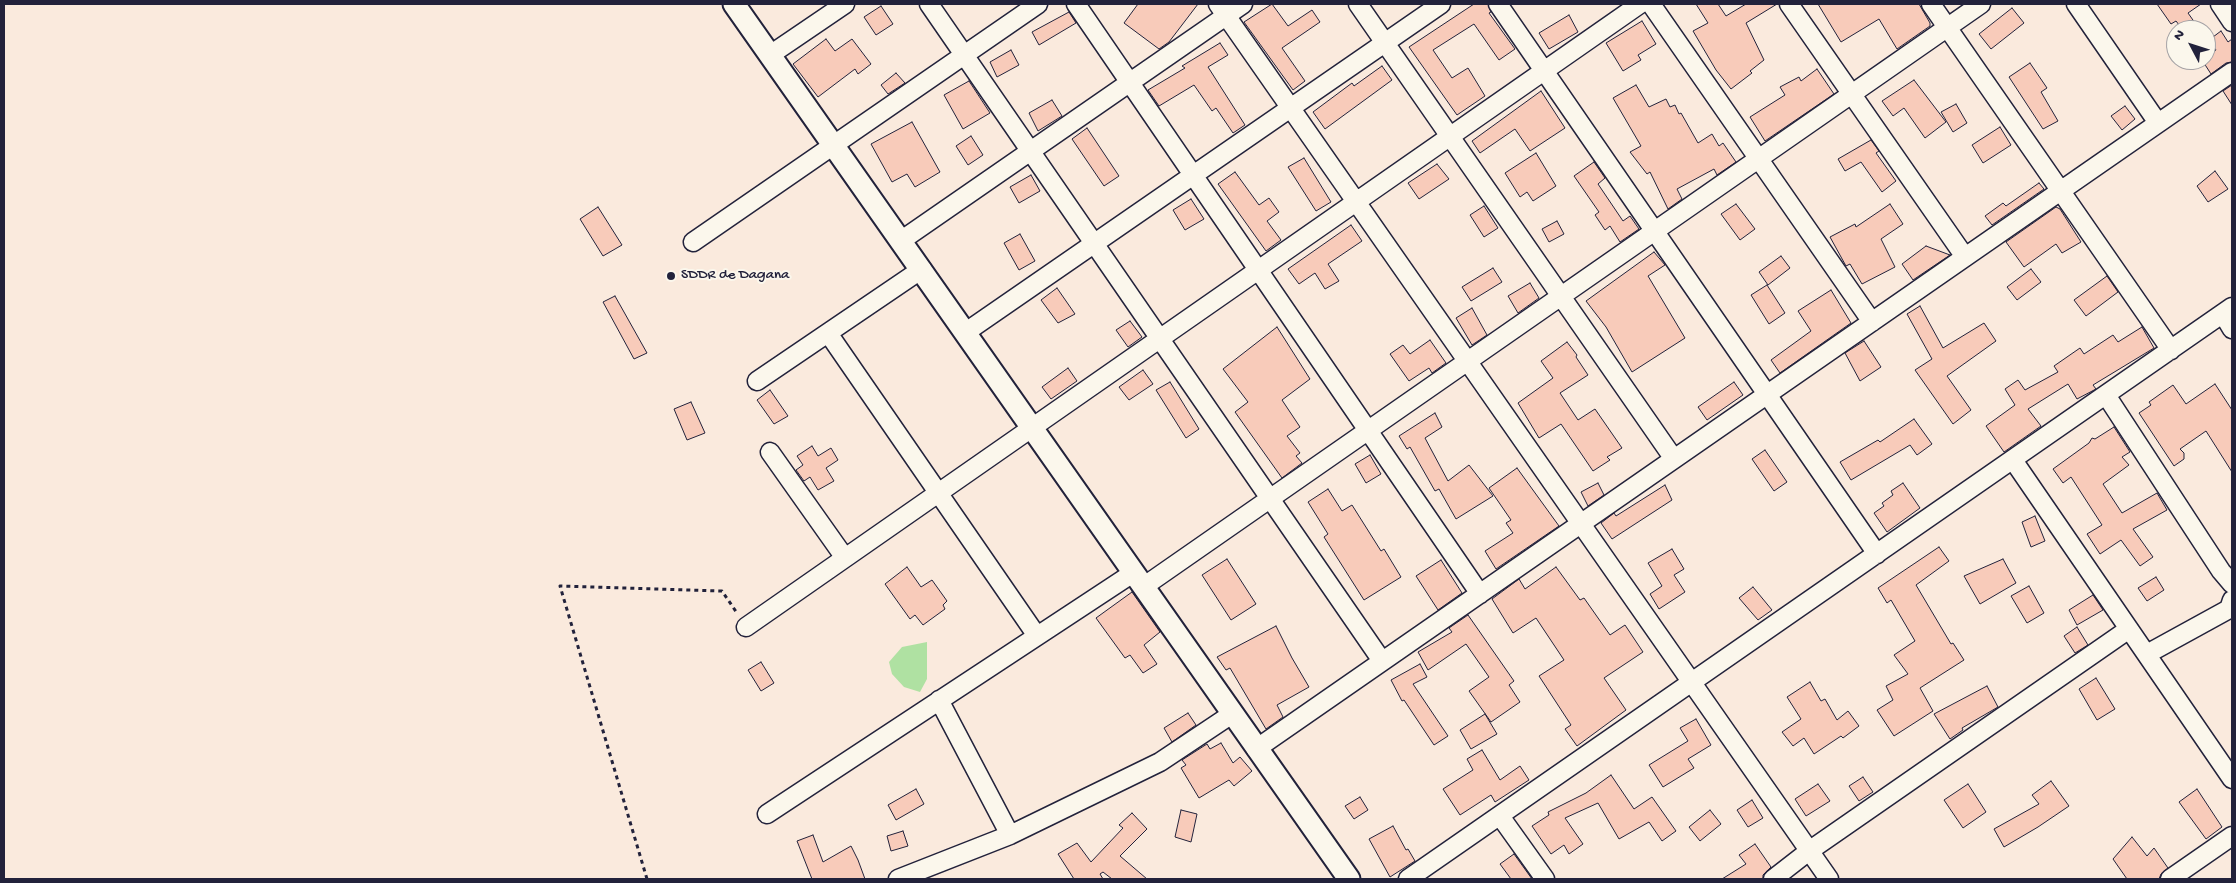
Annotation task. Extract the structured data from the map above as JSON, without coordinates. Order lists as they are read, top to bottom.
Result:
{
  "places": ["SDDR de Dagana"],
  "north": "top left"
}
